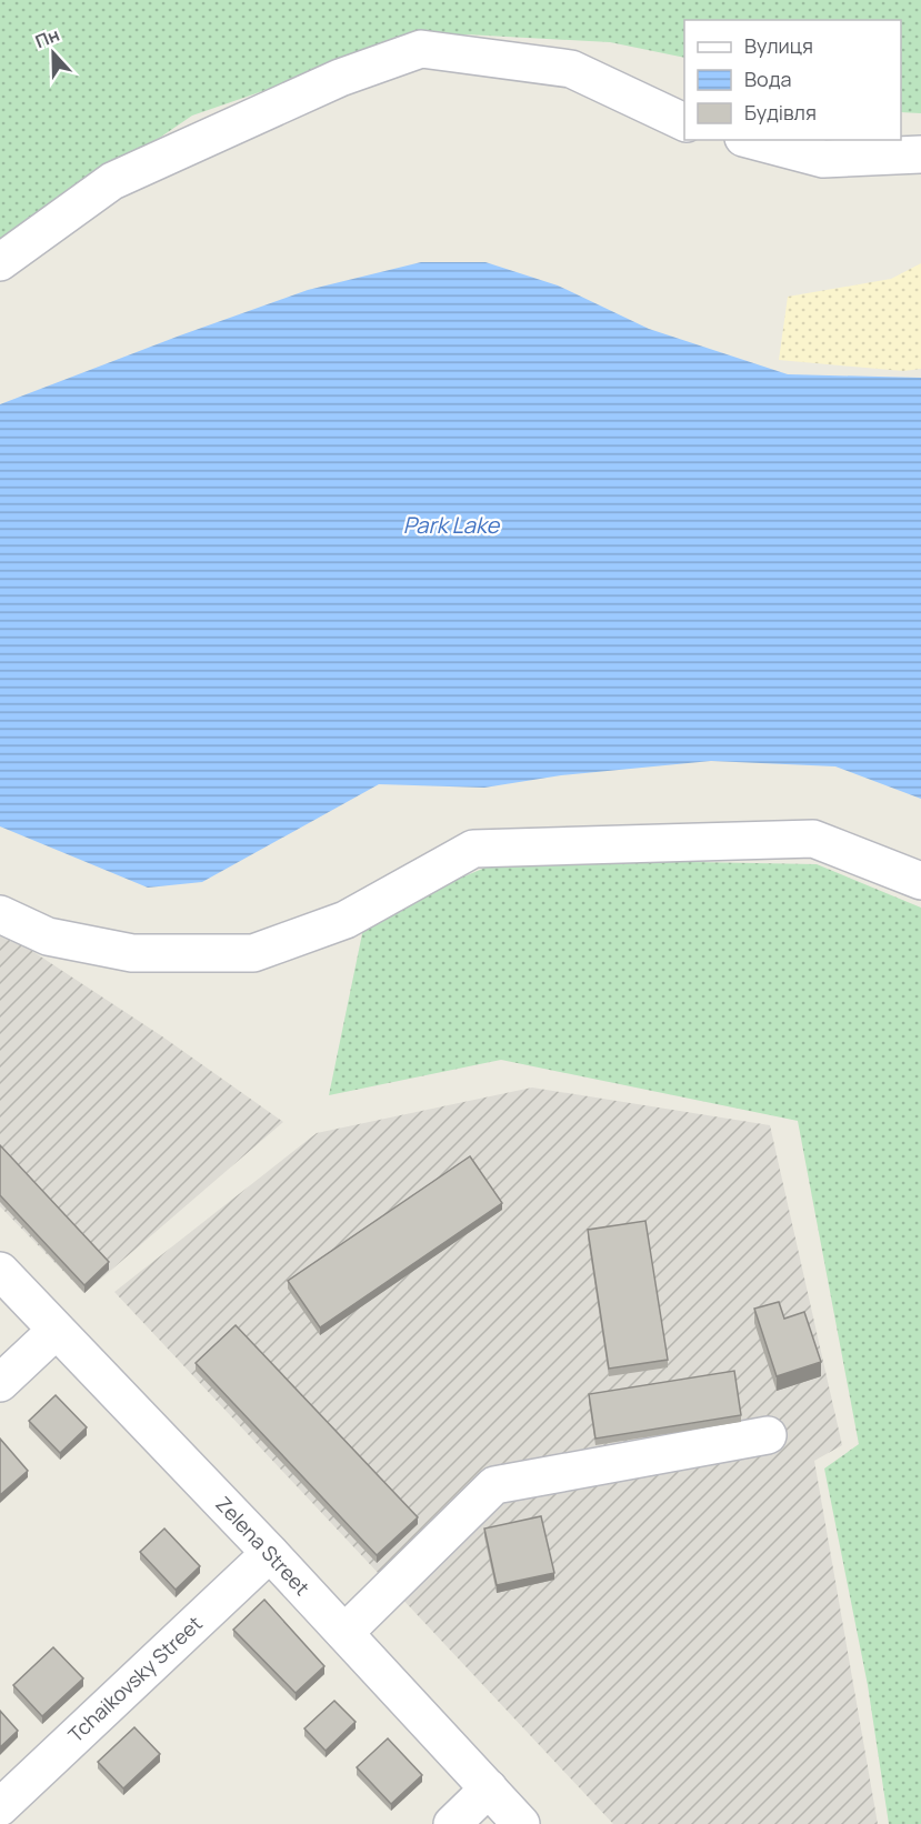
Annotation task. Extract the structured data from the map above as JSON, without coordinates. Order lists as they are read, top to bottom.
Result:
{
  "streets": {
    "street": ["Zelena Street", "Tchaikovsky Street"]
  },
  "crossings": [
    ["Zelena Street", "Tchaikovsky Street"]
  ],
  "water": ["Park Lake"],
  "legend": ["Вулиця", "Вода", "Будівля"],
  "north": "top"
}
